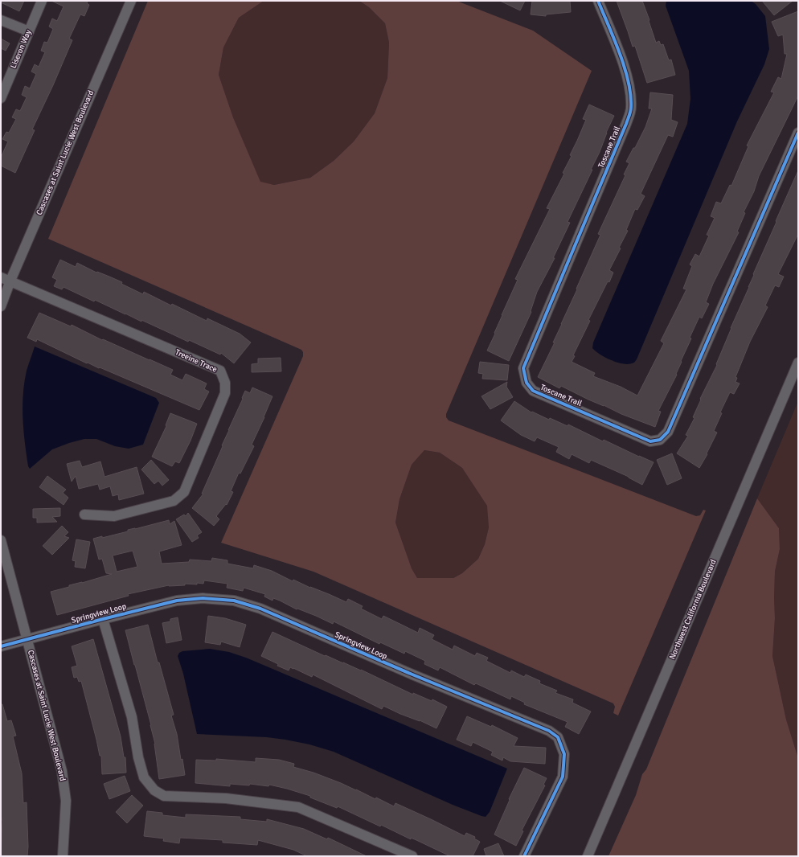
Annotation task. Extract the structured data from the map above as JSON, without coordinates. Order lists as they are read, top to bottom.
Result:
{
  "streets": {
    "street": [
      "Liseron Way",
      "Toscane Trail",
      "Cascases at Saint Lucie West Boulevard",
      "Treeine Trace",
      "Northwest California Boulevard",
      "Springview Loop"
    ]
  },
  "crossings": [
    ["Cascases at Saint Lucie West Boulevard", "Treeine Trace"],
    ["Cascases at Saint Lucie West Boulevard", "Springview Loop"]
  ]
}
